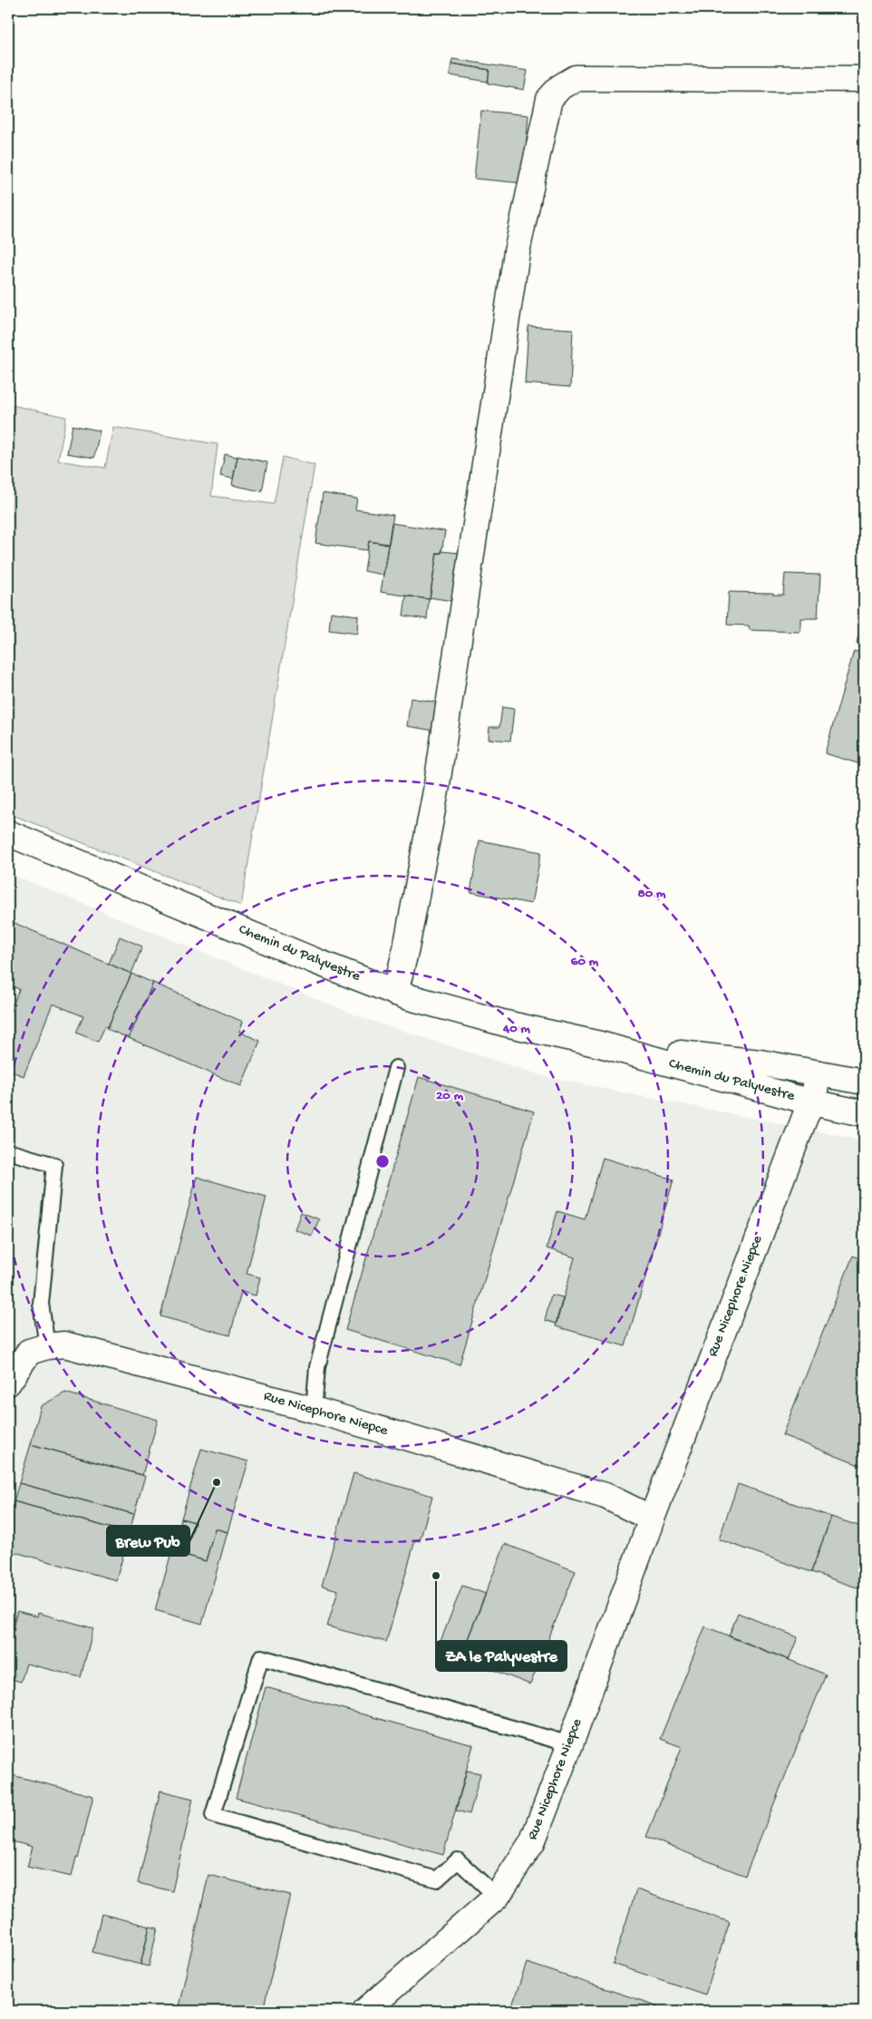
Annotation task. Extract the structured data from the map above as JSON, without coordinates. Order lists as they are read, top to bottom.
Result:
{
  "streets": {
    "street": ["Chemin du Palyvestre", "Rue Nicephore Niepce"]
  },
  "crossings": [
    ["Chemin du Palyvestre", "Rue Nicephore Niepce"]
  ],
  "places": ["Brew Pub", "ZA le Palyvestre"],
  "rings": [
    "80 m",
    "60 m",
    "40 m",
    "20 m"
  ]
}
